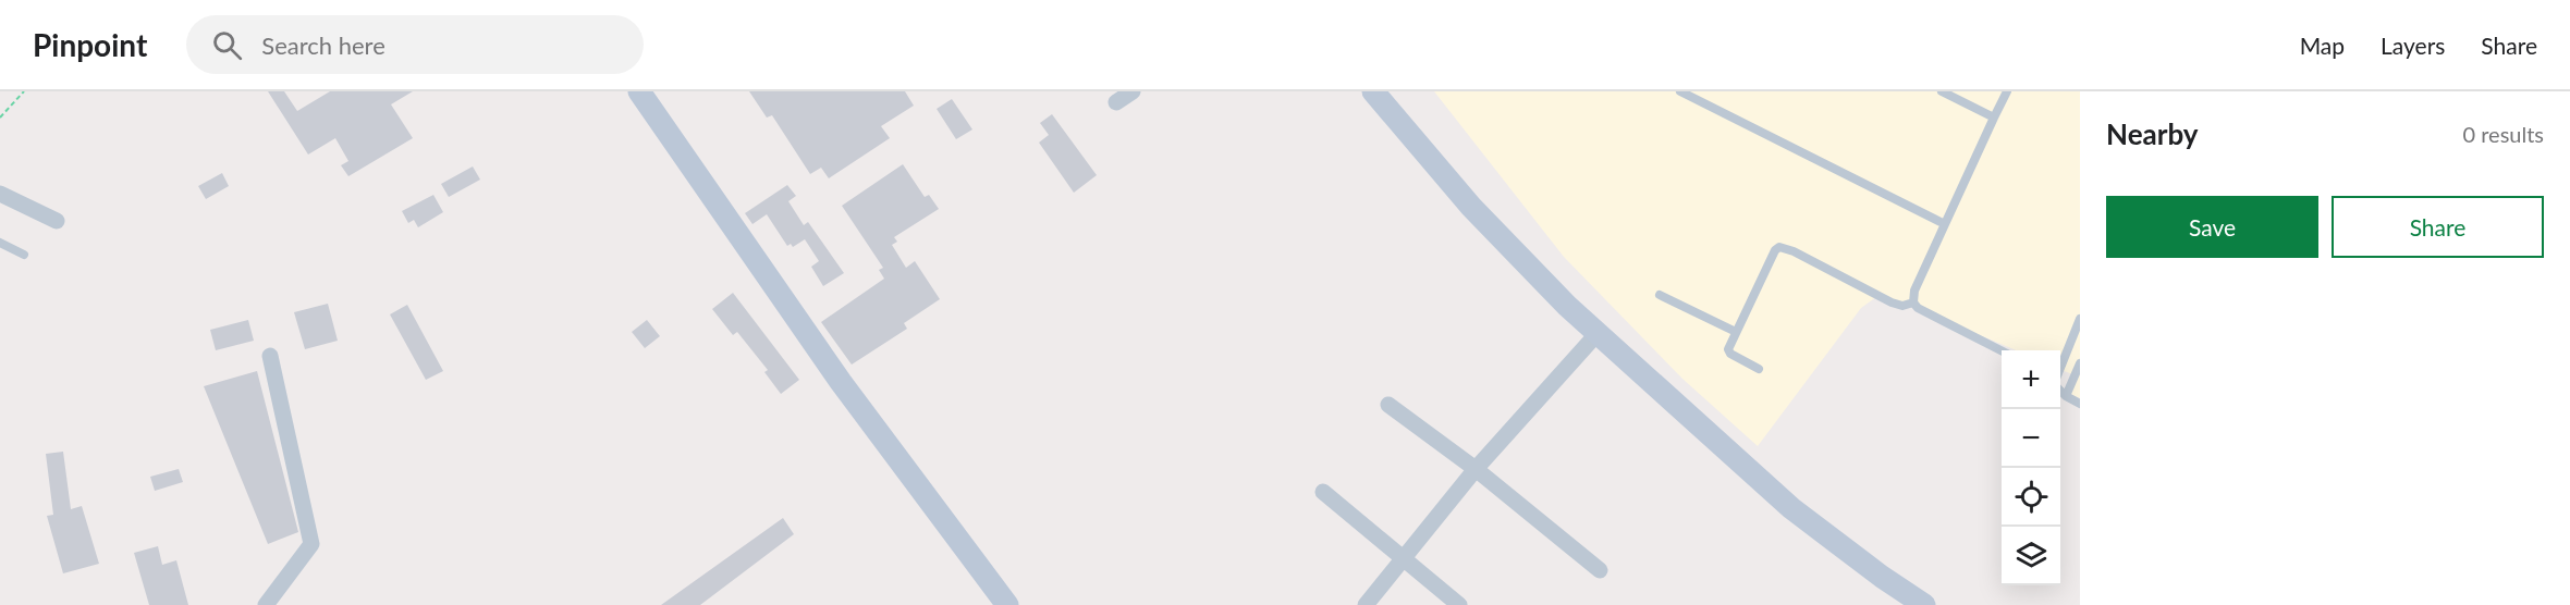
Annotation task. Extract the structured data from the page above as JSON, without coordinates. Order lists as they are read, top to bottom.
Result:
{
  "page": {
    "header": "Pinpoint",
    "search": "Search here",
    "nav": ["Map", "Layers", "Share"],
    "heading": ["Nearby", "0 results"],
    "buttons": ["Save", "Share"],
    "map_buttons": ["+", "−"]
  }
}
